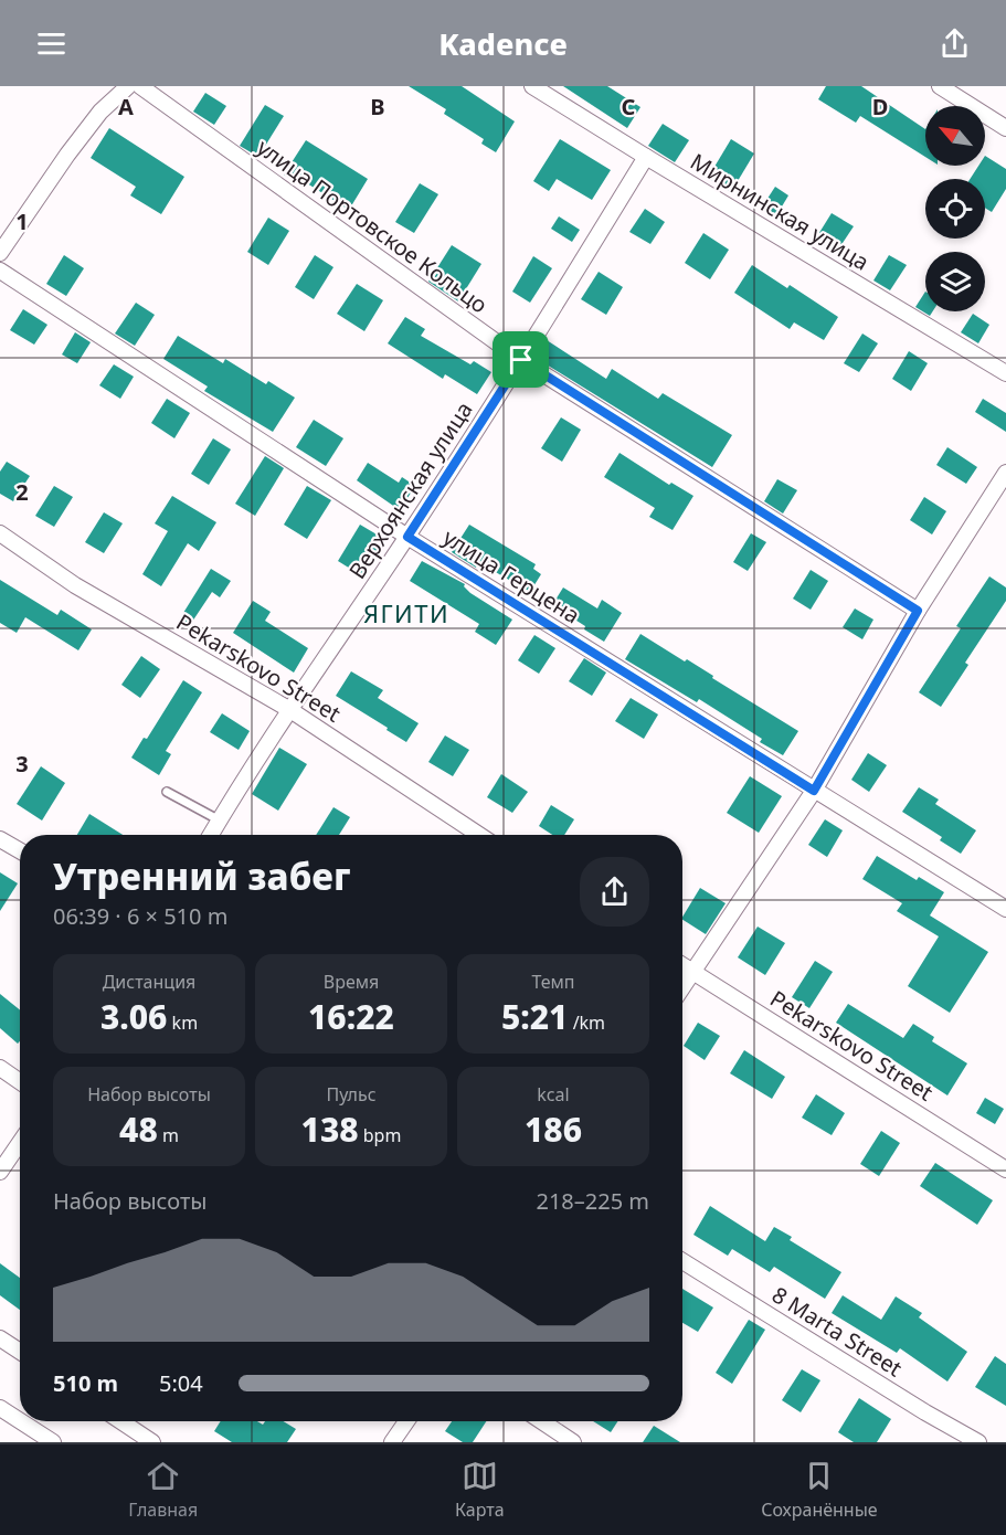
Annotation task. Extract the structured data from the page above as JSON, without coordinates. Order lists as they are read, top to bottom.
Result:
{
  "streets": {
    "street": [
      "Мирнинская улица",
      "улица Портовское Кольцо",
      "Верхоянская улица",
      "улица Герцена",
      "Pekarskovo Street",
      "8 Marta Street"
    ]
  },
  "crossings": [
    ["Мирнинская улица", "Верхоянская улица"],
    ["улица Портовское Кольцо", "Верхоянская улица"],
    ["Верхоянская улица", "улица Герцена"],
    ["Верхоянская улица", "Pekarskovo Street"]
  ],
  "districts": ["ЯГИТИ"],
  "north": "top left",
  "page": {
    "header": "Kadence",
    "heading": ["Утренний забег", "06:39 · 6 × 510 m"],
    "stats": [
      ["Дистанция", "3.06 km"],
      ["Время", "16:22"],
      ["Темп", "5:21 /km"],
      ["Набор высоты", "48 m"],
      ["Пульс", "138 bpm"],
      ["kcal", "186"]
    ],
    "chart": ["Набор высоты", "218–225 m"],
    "list": [
      {
        "name": "510 m",
        "note": "5:04"
      }
    ],
    "tabs": ["Главная", "Карта", "Сохранённые"]
  },
  "grid": {
    "columns": [
      "A",
      "B",
      "C",
      "D"
    ],
    "rows": ["1", "2", "3"]
  }
}
